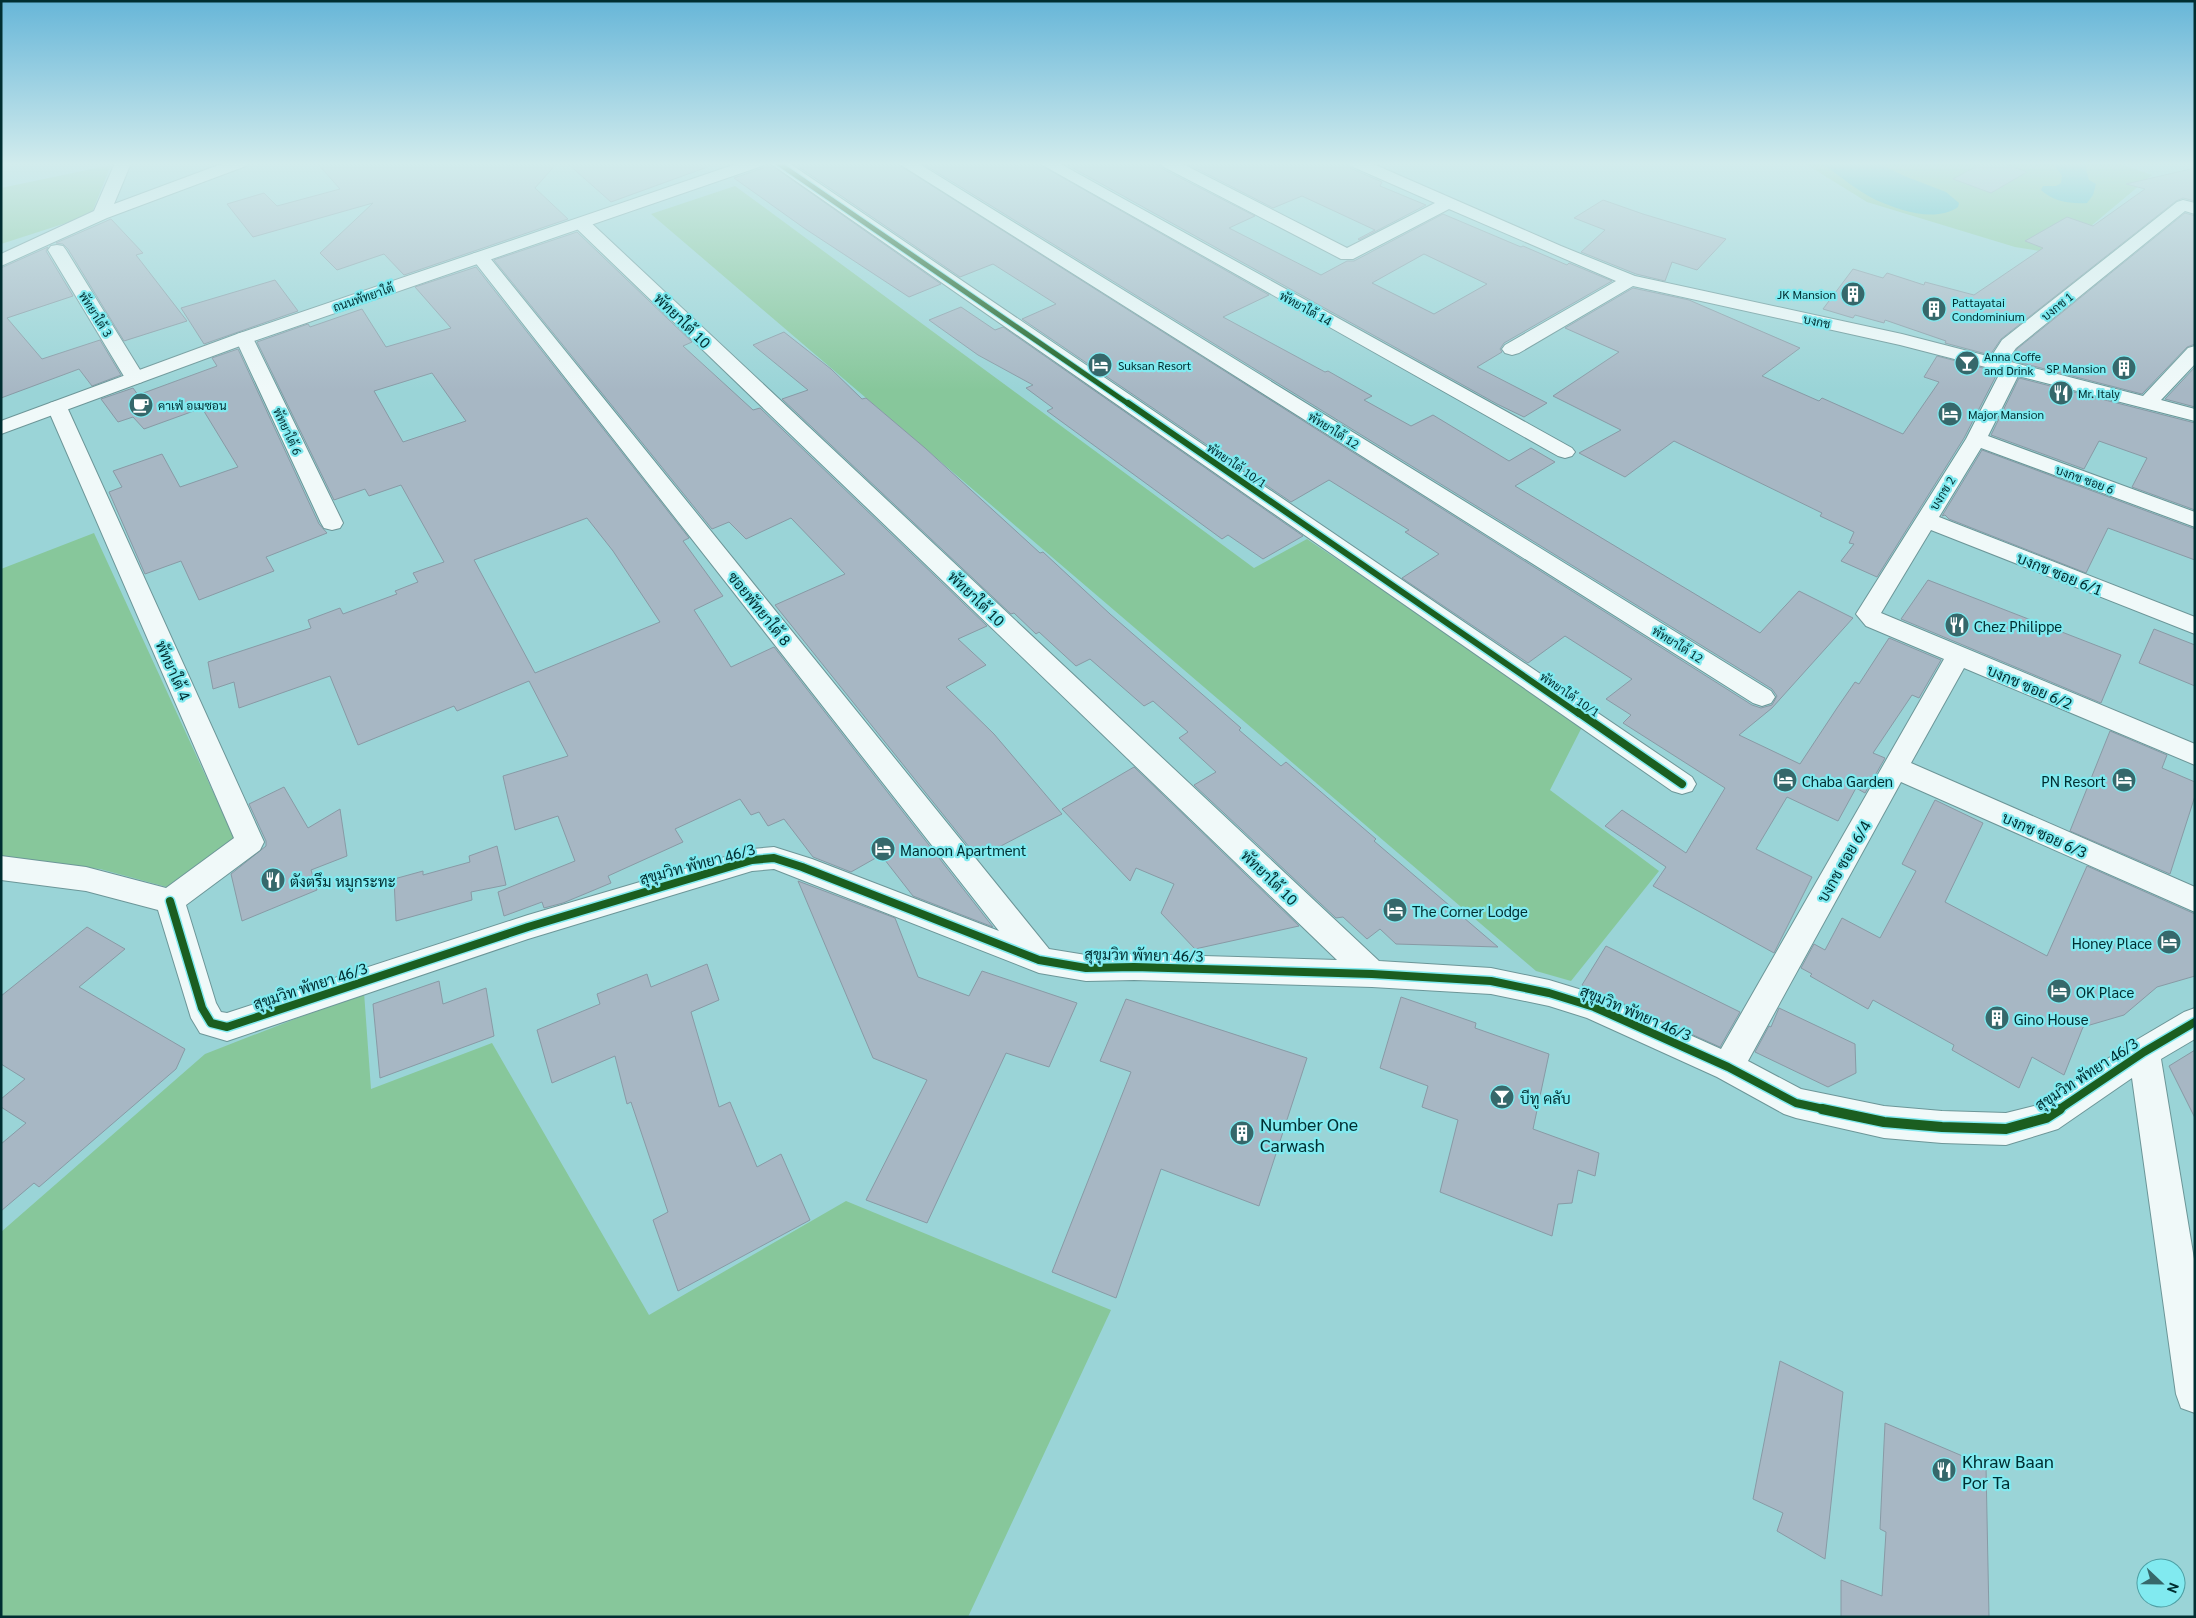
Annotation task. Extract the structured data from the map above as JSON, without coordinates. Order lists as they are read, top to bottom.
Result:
{
  "streets": {
    "street": [
      "ถนนพัทยาใต้",
      "บงกช 1",
      "พัทยาใต้ 14",
      "พัทยาใต้ 3",
      "พัทยาใต้ 10",
      "บงกช",
      "พัทยาใต้ 12",
      "พัทยาใต้ 6",
      "พัทยาใต้ 10/1",
      "บงกช ซอย 6",
      "บงกช 2",
      "บงกช ซอย 6/1",
      "ซอยพัทยาใต้ 8",
      "พัทยาใต้ 4",
      "บงกช ซอย 6/2",
      "บงกช ซอย 6/3",
      "บงกช ซอย 6/4",
      "สุขุมวิท พัทยา 46/3"
    ]
  },
  "crossings": [
    ["ถนนพัทยาใต้", "พัทยาใต้ 3"],
    ["ถนนพัทยาใต้", "พัทยาใต้ 6"],
    ["ถนนพัทยาใต้", "ซอยพัทยาใต้ 8"],
    ["ถนนพัทยาใต้", "พัทยาใต้ 4"],
    ["บงกช 1", "บงกช"],
    ["บงกช 1", "บงกช 2"],
    ["พัทยาใต้ 10", "สุขุมวิท พัทยา 46/3"],
    ["บงกช", "บงกช 2"],
    ["บงกช ซอย 6", "บงกช 2"],
    ["บงกช 2", "บงกช ซอย 6/1"],
    ["บงกช 2", "บงกช ซอย 6/2"],
    ["ซอยพัทยาใต้ 8", "สุขุมวิท พัทยา 46/3"],
    ["พัทยาใต้ 4", "สุขุมวิท พัทยา 46/3"],
    ["บงกช ซอย 6/2", "บงกช ซอย 6/4"],
    ["บงกช ซอย 6/3", "บงกช ซอย 6/4"],
    ["บงกช ซอย 6/4", "สุขุมวิท พัทยา 46/3"]
  ],
  "places": {
    "building": [
      "JK Mansion",
      "Pattayatai Condominium",
      "SP Mansion",
      "Gino House",
      "Number One Carwash"
    ],
    "bar": ["Anna Coffe and Drink", "บีทู คลับ"],
    "hotel": [
      "Suksan Resort",
      "Major Mansion",
      "Chaba Garden",
      "PN Resort",
      "Manoon Apartment",
      "The Corner Lodge",
      "Honey Place",
      "OK Place"
    ],
    "restaurant": [
      "Mr. Italy",
      "Chez Philippe",
      "ตังตรึม หมูกระทะ",
      "Khraw Baan Por Ta"
    ],
    "cafe": ["คาเฟ่ อเมซอน"]
  },
  "north": "right"
}
